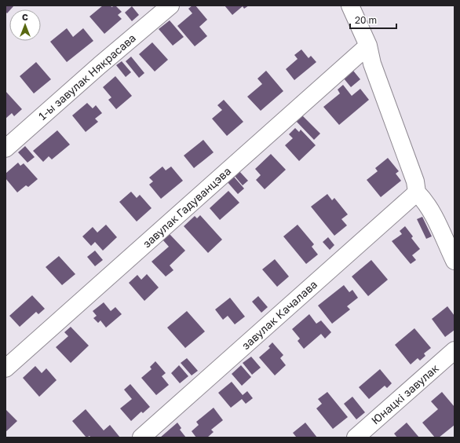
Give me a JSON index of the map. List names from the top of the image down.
{
  "streets": {
    "street": [
      "1-ы завулак Някрасава",
      "завулак Гадуванцэва",
      "завулак Качалава",
      "Юнацкі завулак"
    ]
  },
  "scale_bar": "20 m",
  "north": "top"
}
